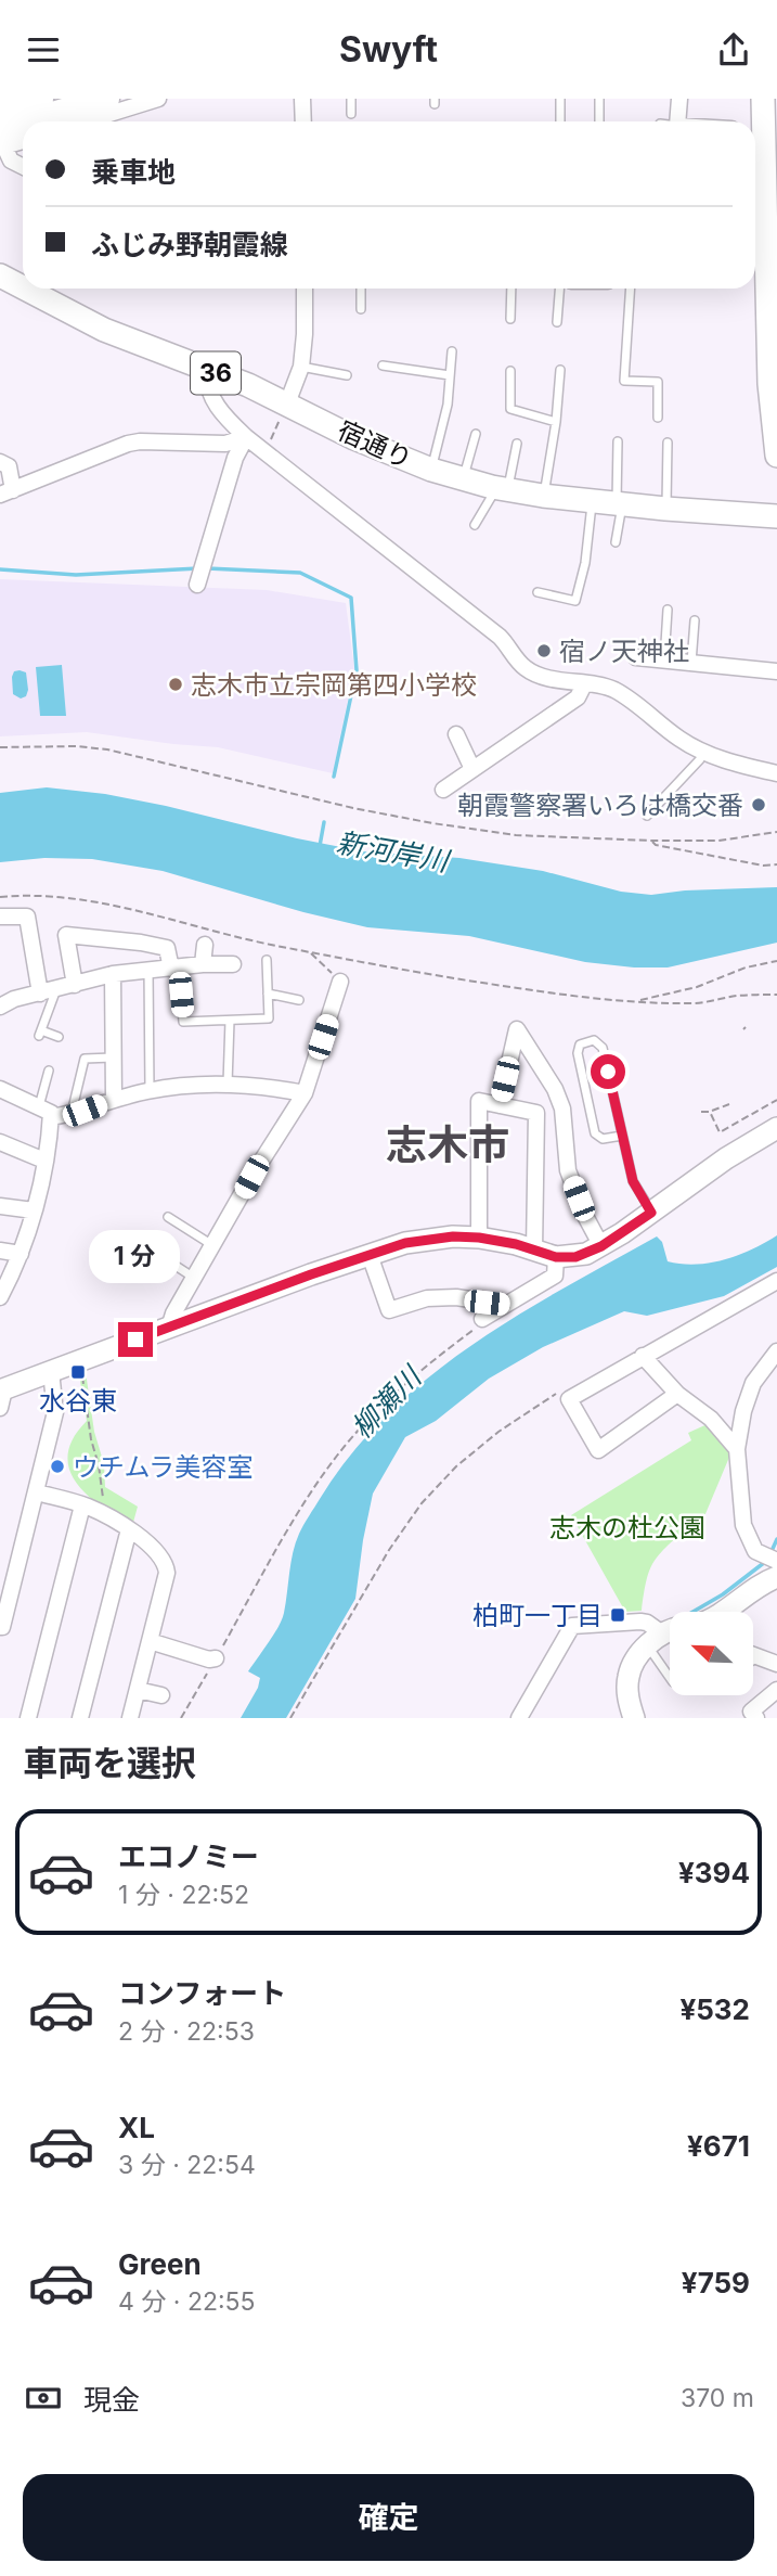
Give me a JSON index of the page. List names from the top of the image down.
{
  "streets": {
    "main road": ["36", "宿通り"]
  },
  "districts": ["志木市"],
  "water": ["新河岸川", "柳瀬川"],
  "parks": ["志木の杜公園"],
  "places": {
    "other": [
      "宿ノ天神社",
      "志木市立宗岡第四小学校",
      "朝霞警察署いろは橋交番",
      "ウチムラ美容室"
    ],
    "transit": ["水谷東", "柏町一丁目"]
  },
  "north": "top left",
  "page": {
    "header": "Swyft",
    "banner": ["乗車地", "ふじみ野朝霞線"],
    "bubble": "1 分",
    "heading": "車両を選択",
    "list": [
      {
        "name": "エコノミー",
        "note": "1 分 · 22:52",
        "value": "¥394"
      },
      {
        "name": "コンフォート",
        "note": "2 分 · 22:53",
        "value": "¥532"
      },
      {
        "name": "XL",
        "note": "3 分 · 22:54",
        "value": "¥671"
      },
      {
        "name": "Green",
        "note": "4 分 · 22:55",
        "value": "¥759"
      }
    ],
    "pay": ["現金", "370 m"],
    "buttons": "確定"
  }
}
